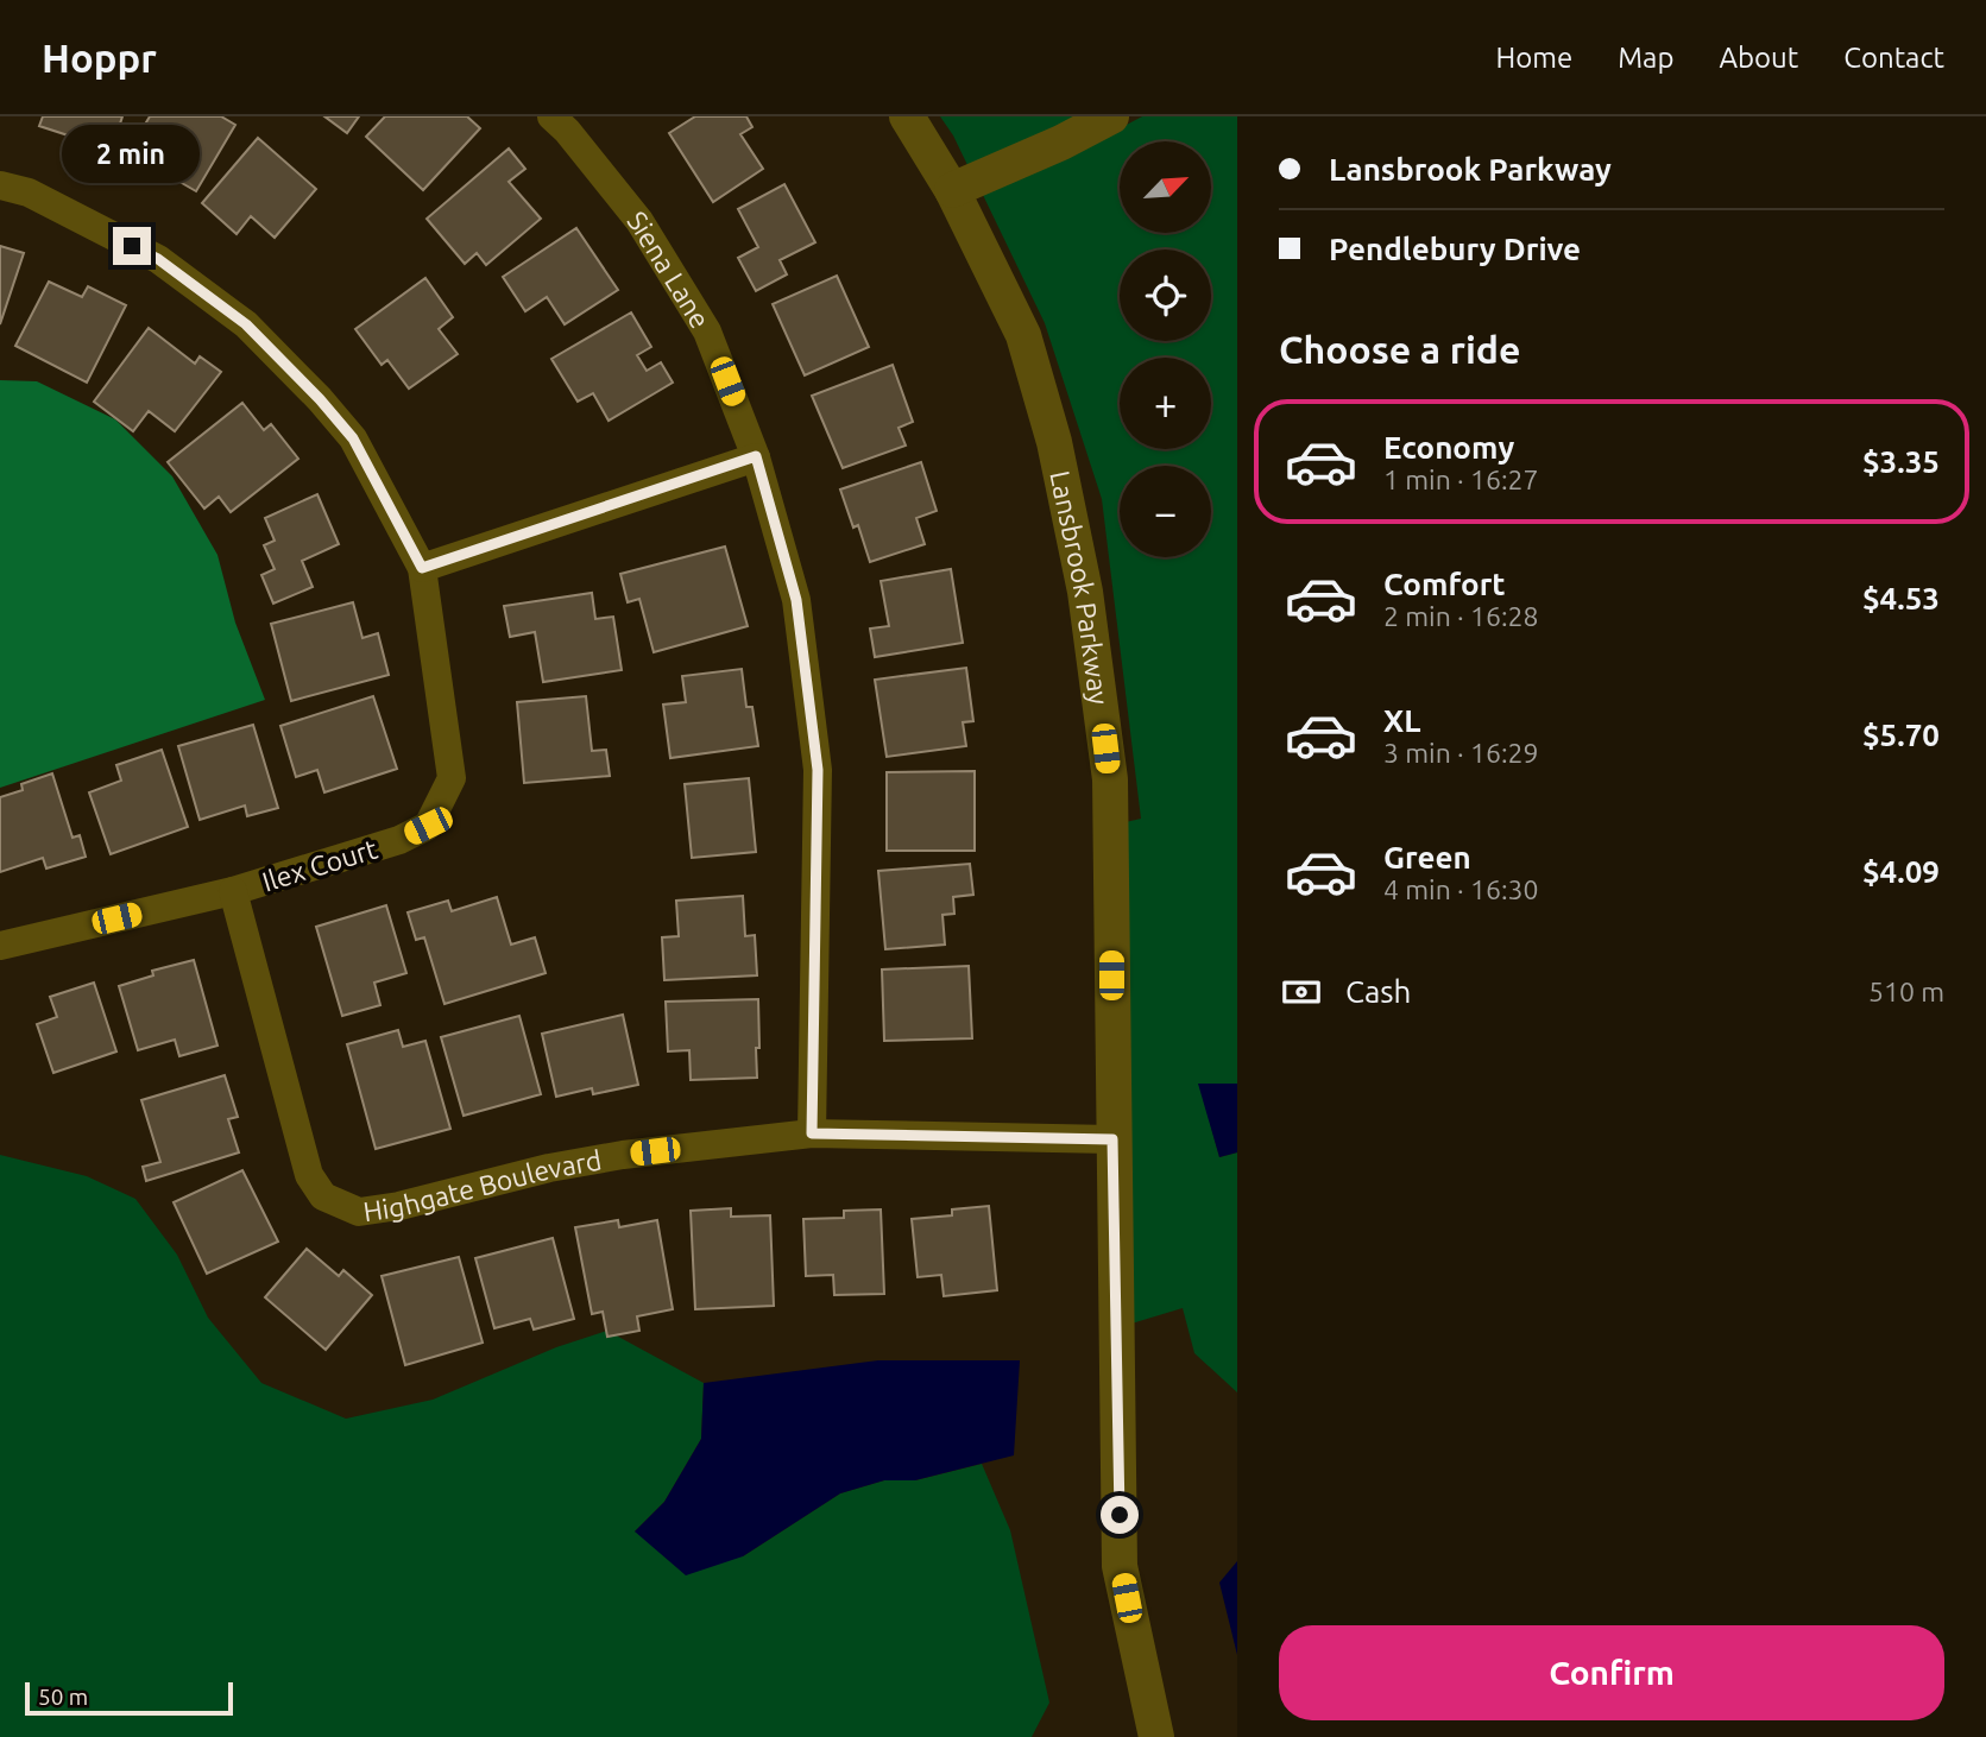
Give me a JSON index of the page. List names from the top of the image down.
{
  "streets": {
    "street": [
      "Siena Lane",
      "Lansbrook Parkway",
      "Ilex Court",
      "Highgate Boulevard"
    ]
  },
  "crossings": [
    ["Siena Lane", "Highgate Boulevard"],
    ["Lansbrook Parkway", "Highgate Boulevard"],
    ["Ilex Court", "Highgate Boulevard"]
  ],
  "scale_bar": "50 m",
  "north": "top right",
  "page": {
    "header": "Hoppr",
    "nav": [
      "Home",
      "Map",
      "About",
      "Contact"
    ],
    "banner": ["Lansbrook Parkway", "Pendlebury Drive"],
    "bubble": "2 min",
    "map_buttons": ["+", "−"],
    "heading": "Choose a ride",
    "list": [
      {
        "name": "Economy",
        "note": "1 min · 16:27",
        "value": "$3.35"
      },
      {
        "name": "Comfort",
        "note": "2 min · 16:28",
        "value": "$4.53"
      },
      {
        "name": "XL",
        "note": "3 min · 16:29",
        "value": "$5.70"
      },
      {
        "name": "Green",
        "note": "4 min · 16:30",
        "value": "$4.09"
      }
    ],
    "pay": ["Cash", "510 m"],
    "buttons": "Confirm",
    "scale": "50 m"
  }
}
